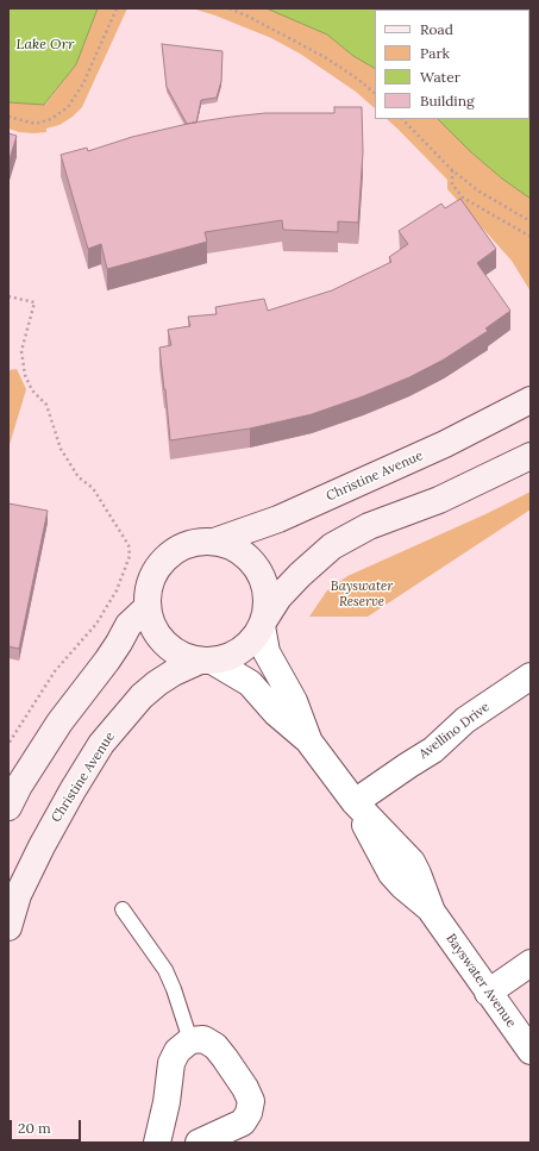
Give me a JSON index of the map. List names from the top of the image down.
{
  "streets": {
    "main road": ["Christine Avenue"],
    "street": ["Avellino Drive", "Bayswater Avenue"]
  },
  "crossings": [
    ["Christine Avenue", "Bayswater Avenue"],
    ["Avellino Drive", "Bayswater Avenue"]
  ],
  "water": ["Lake Orr"],
  "parks": ["Bayswater Reserve"],
  "legend": [
    "Road",
    "Park",
    "Water",
    "Building"
  ],
  "scale_bar": "20 m"
}
